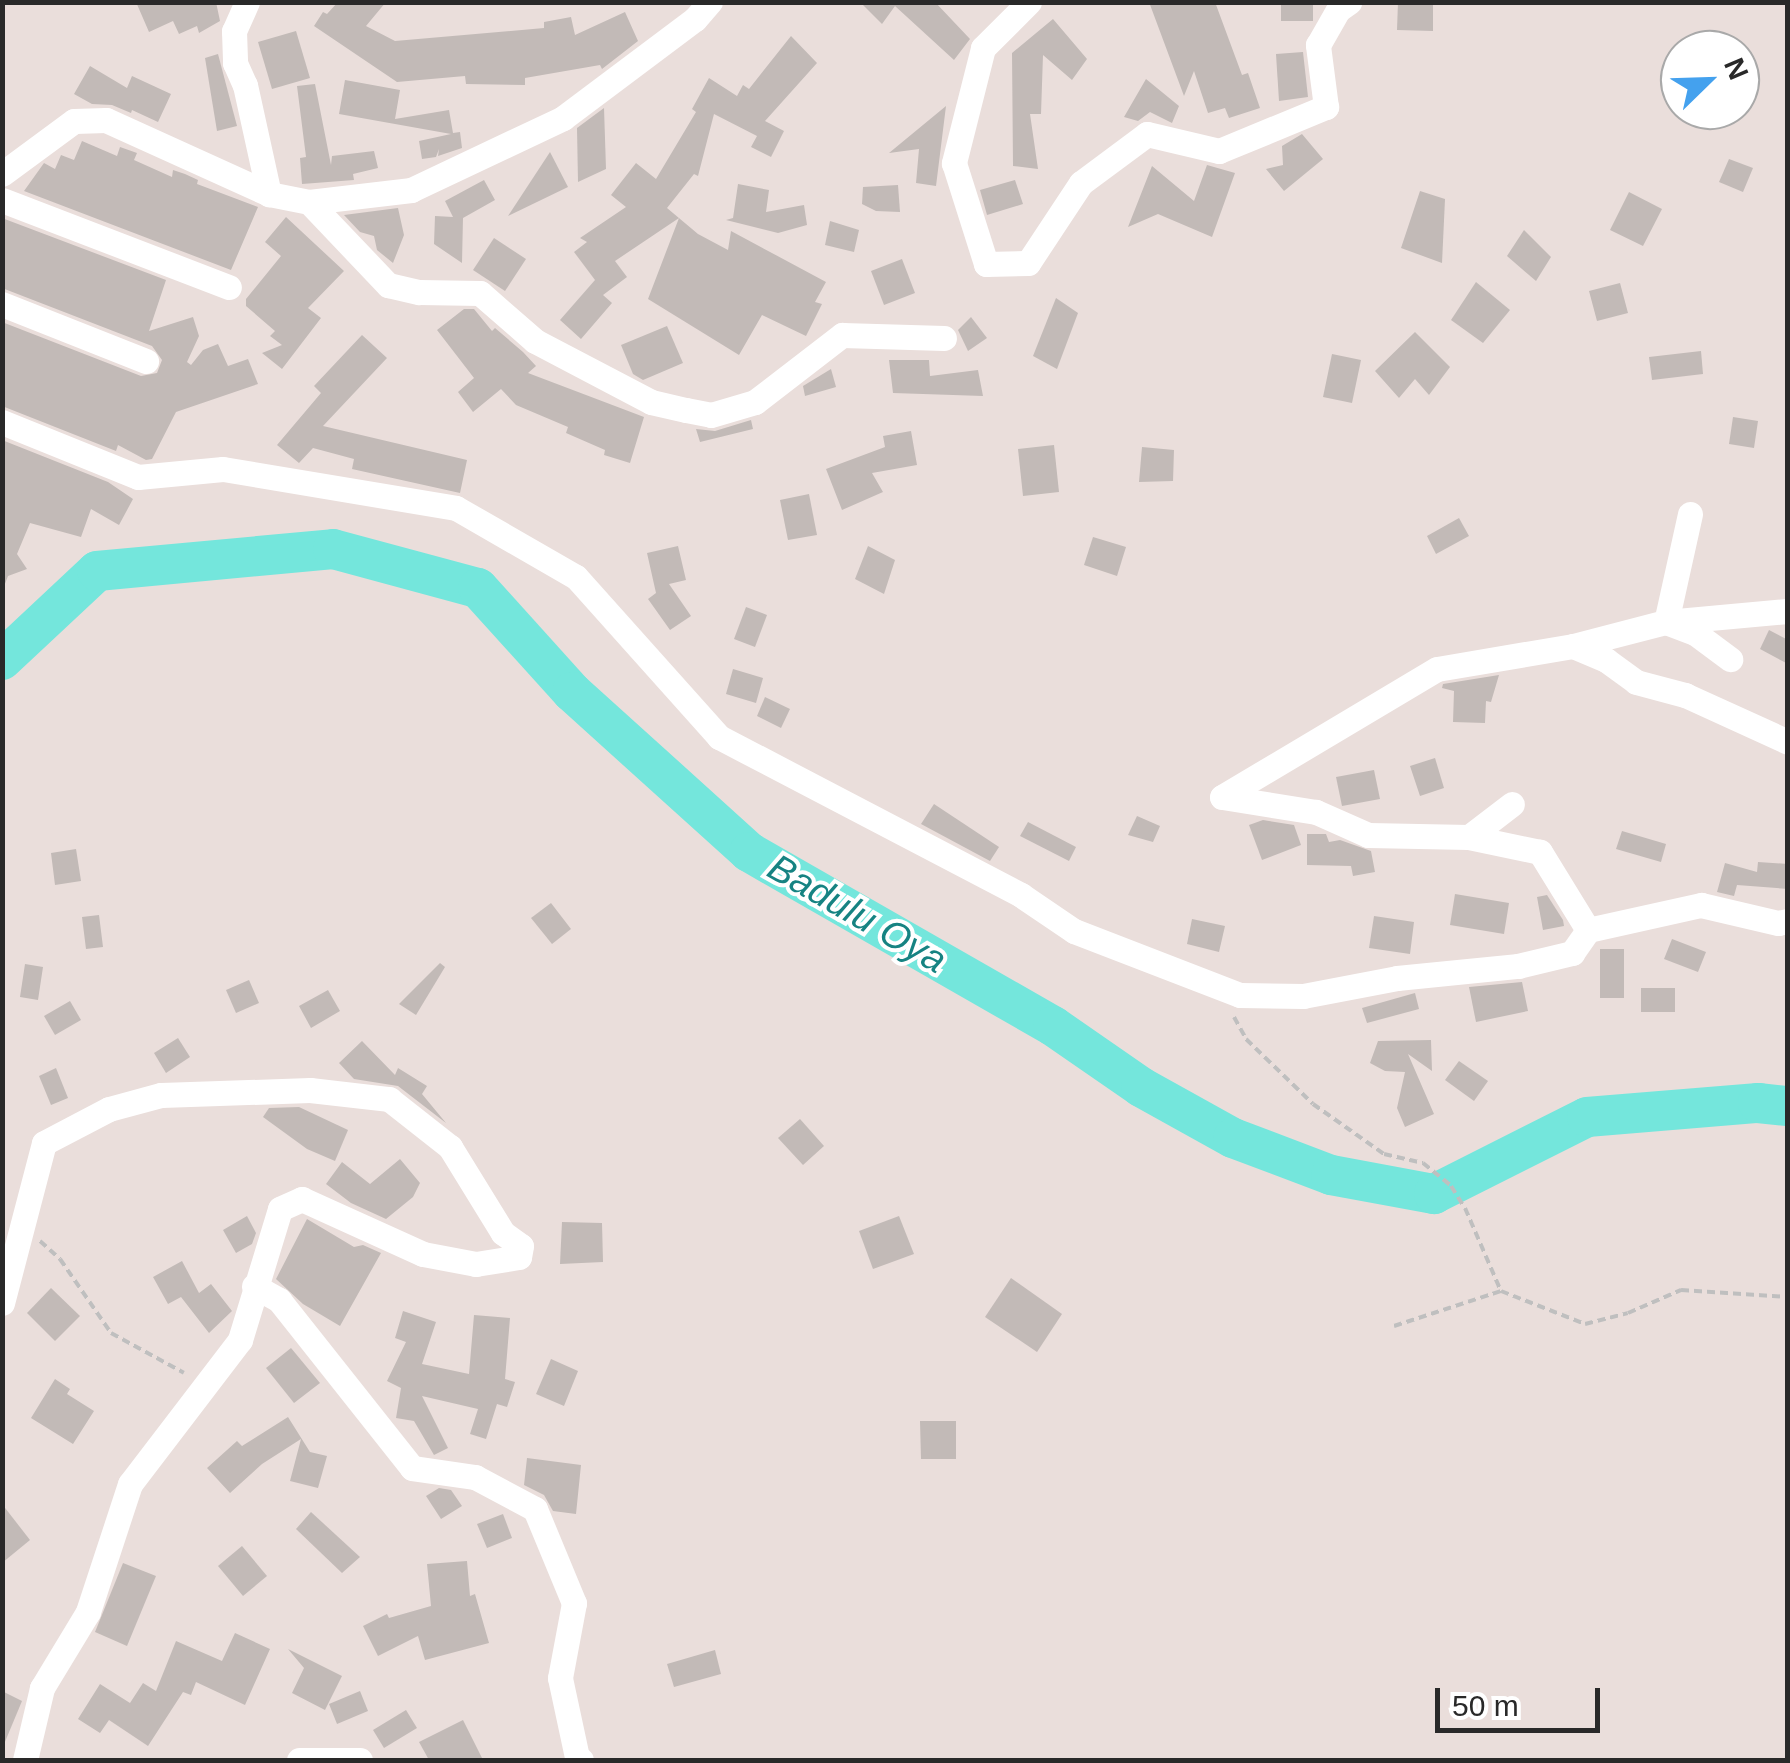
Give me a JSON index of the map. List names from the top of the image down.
{
  "water": ["Badulu Oya"],
  "scale_bar": "50 m",
  "north": "top right"
}
